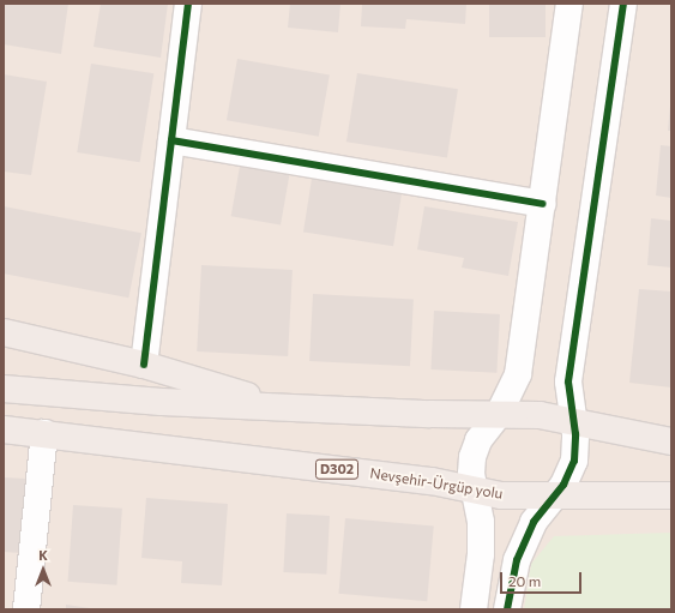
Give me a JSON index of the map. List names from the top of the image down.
{
  "streets": {
    "highway": ["D302", "Nevşehir-Ürgüp yolu"]
  },
  "scale_bar": "20 m",
  "north": "top"
}
